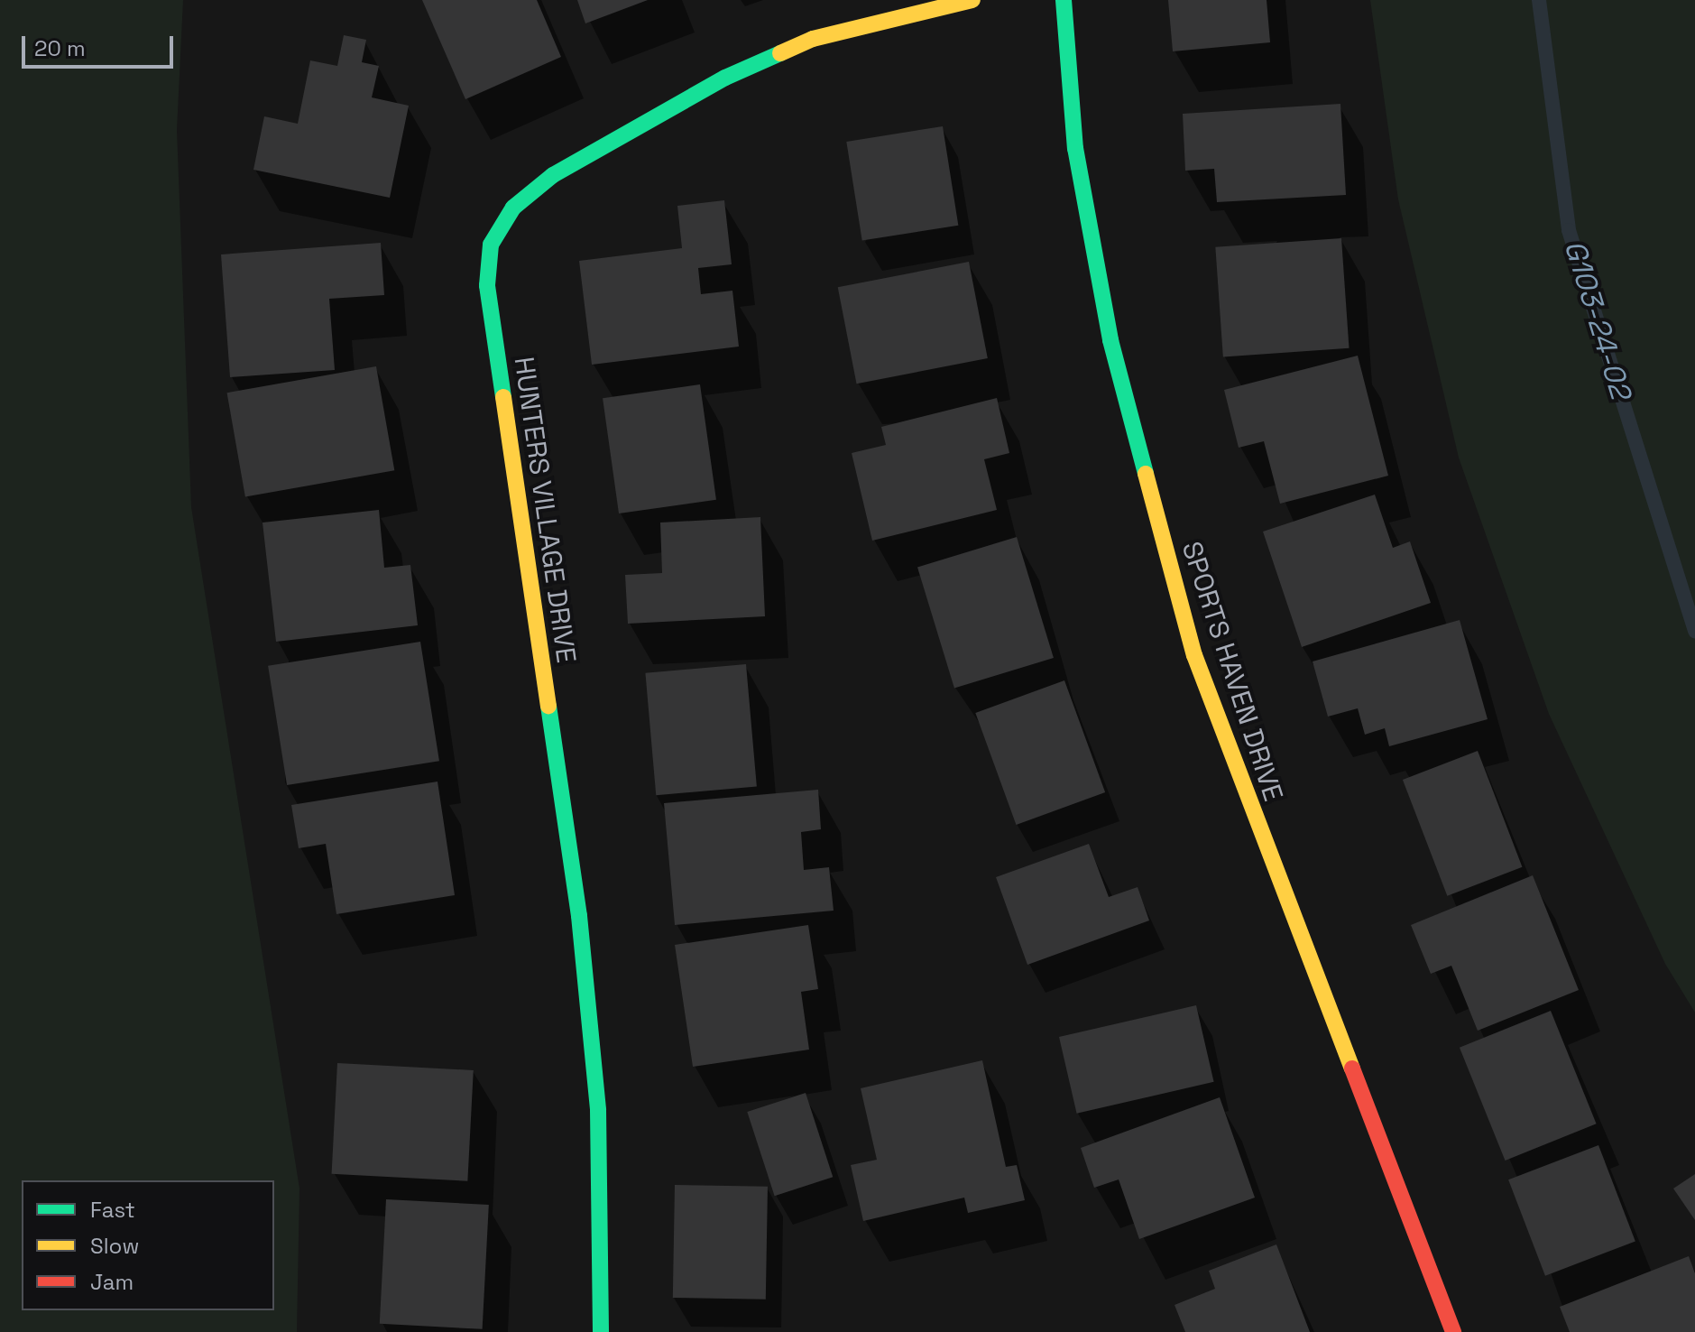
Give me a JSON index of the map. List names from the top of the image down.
{
  "streets": {
    "street": ["HUNTERS VILLAGE DRIVE", "SPORTS HAVEN DRIVE"]
  },
  "water": ["G103-24-02"],
  "legend": ["Fast", "Slow", "Jam"],
  "scale_bar": "20 m"
}
